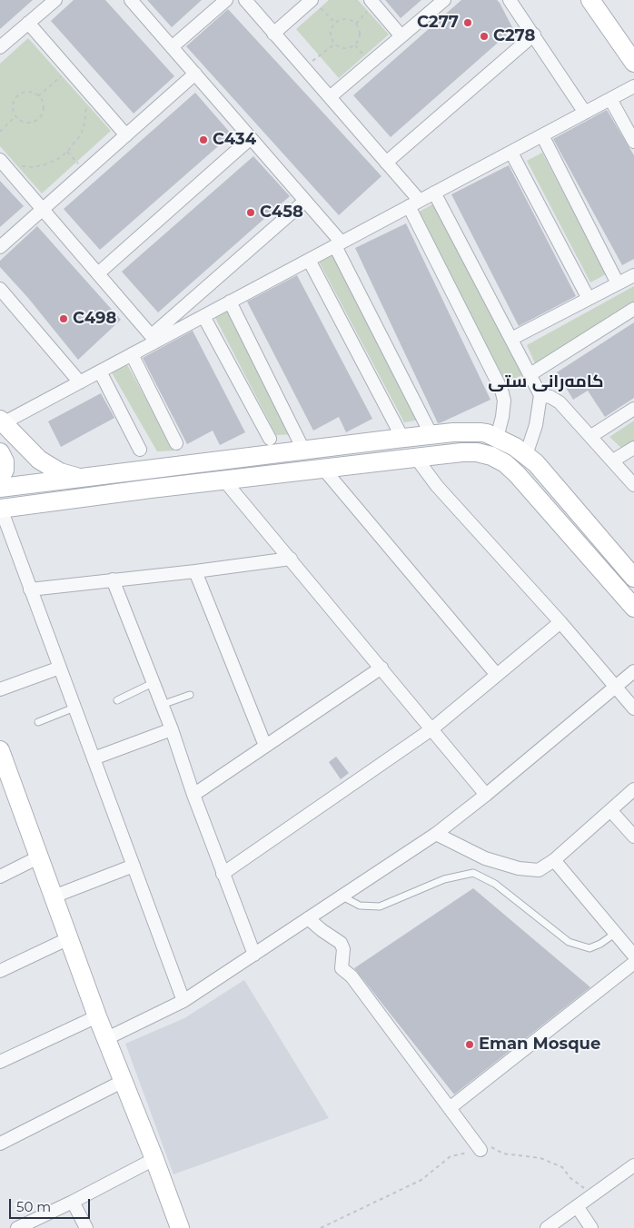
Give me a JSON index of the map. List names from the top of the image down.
{
  "districts": ["كامه‌رانی ستی"],
  "places": [
    "C277",
    "C278",
    "C434",
    "C458",
    "C498",
    "Eman Mosque"
  ],
  "scale_bar": "50 m"
}
